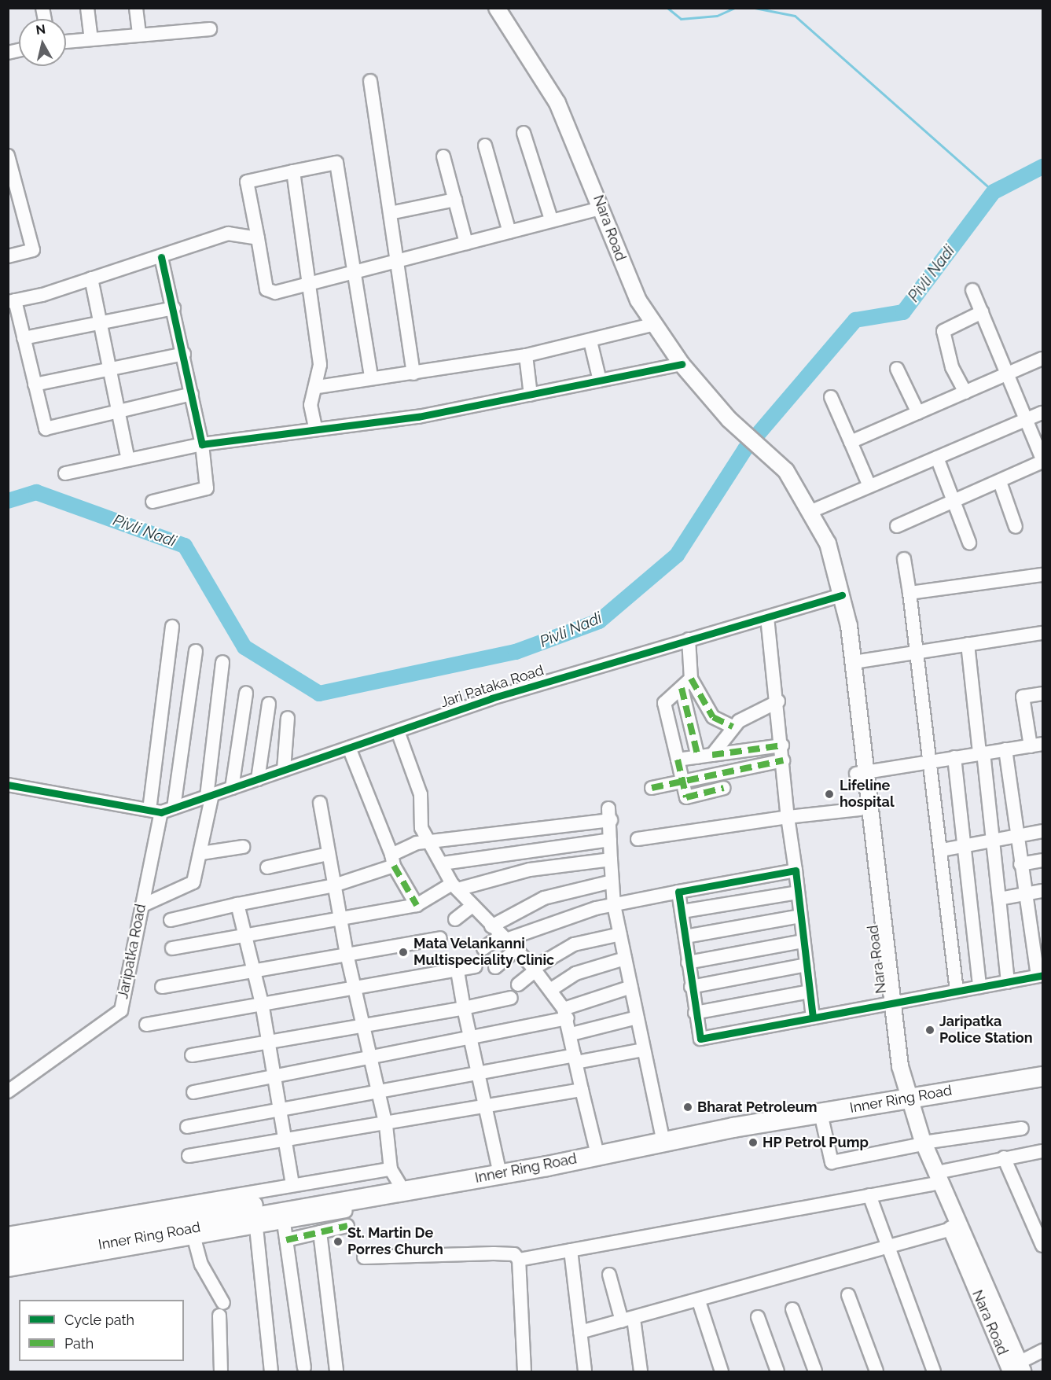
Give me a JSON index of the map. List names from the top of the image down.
{
  "streets": {
    "highway": ["Inner Ring Road"],
    "main road": ["Nara Road"],
    "street": ["Jari Pataka Road", "Jaripatka Road"]
  },
  "crossings": [
    ["Nara Road", "Jari Pataka Road"],
    ["Nara Road", "Inner Ring Road"],
    ["Jari Pataka Road", "Jaripatka Road"]
  ],
  "water": ["Pivli Nadi"],
  "places": [
    "Lifeline hospital",
    "Mata Velankanni Multispeciality Clinic",
    "Jaripatka Police Station",
    "Bharat Petroleum",
    "HP Petrol Pump",
    "St. Martin De Porres Church"
  ],
  "legend": ["Cycle path", "Path"],
  "north": "top"
}
